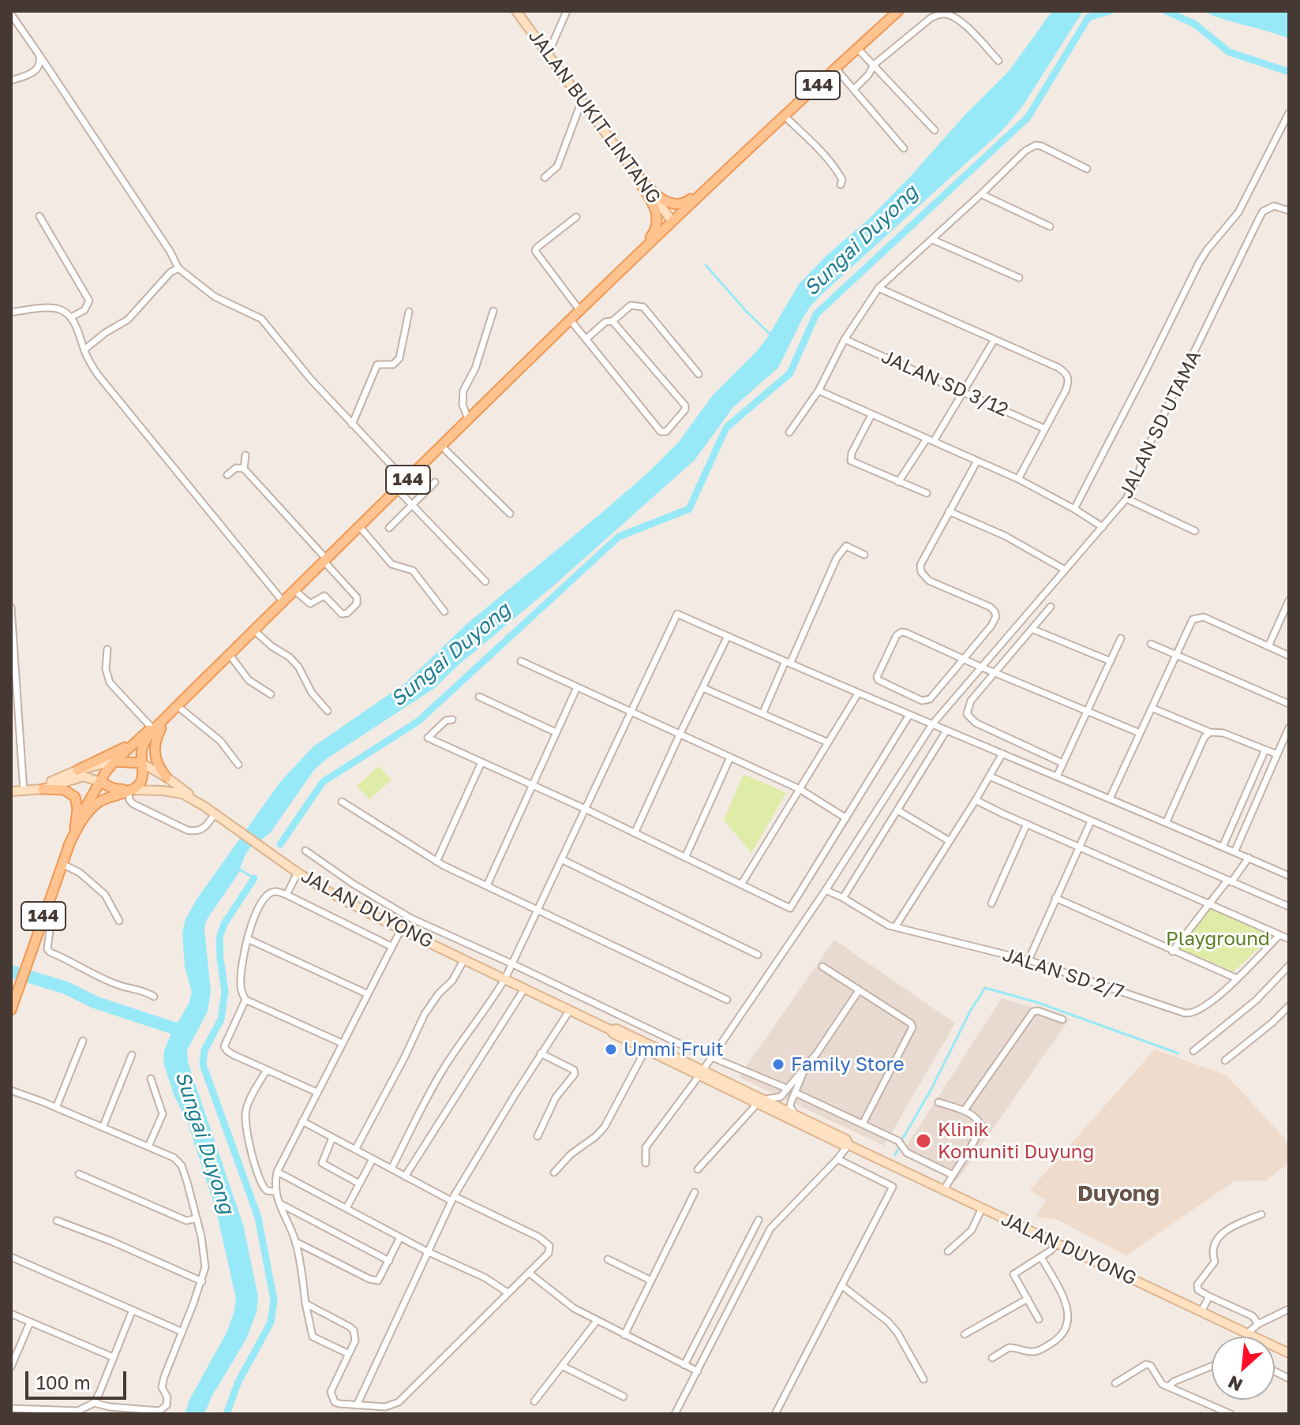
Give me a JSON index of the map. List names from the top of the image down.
{
  "streets": {
    "main road": ["144", "JALAN BUKIT LINTANG", "JALAN DUYONG"],
    "street": ["JALAN SD 3/12", "JALAN SD UTAMA", "JALAN SD 2/7"]
  },
  "crossings": [
    ["144", "JALAN BUKIT LINTANG"],
    ["144", "JALAN DUYONG"],
    ["JALAN SD UTAMA", "JALAN DUYONG"],
    ["JALAN SD UTAMA", "JALAN SD 2/7"]
  ],
  "districts": ["Duyong"],
  "water": ["Sungai Duyong"],
  "parks": ["Playground"],
  "places": ["Ummi Fruit", "Family Store", "Klinik Komuniti Duyung"],
  "scale_bar": "100 m",
  "north": "bottom left"
}
